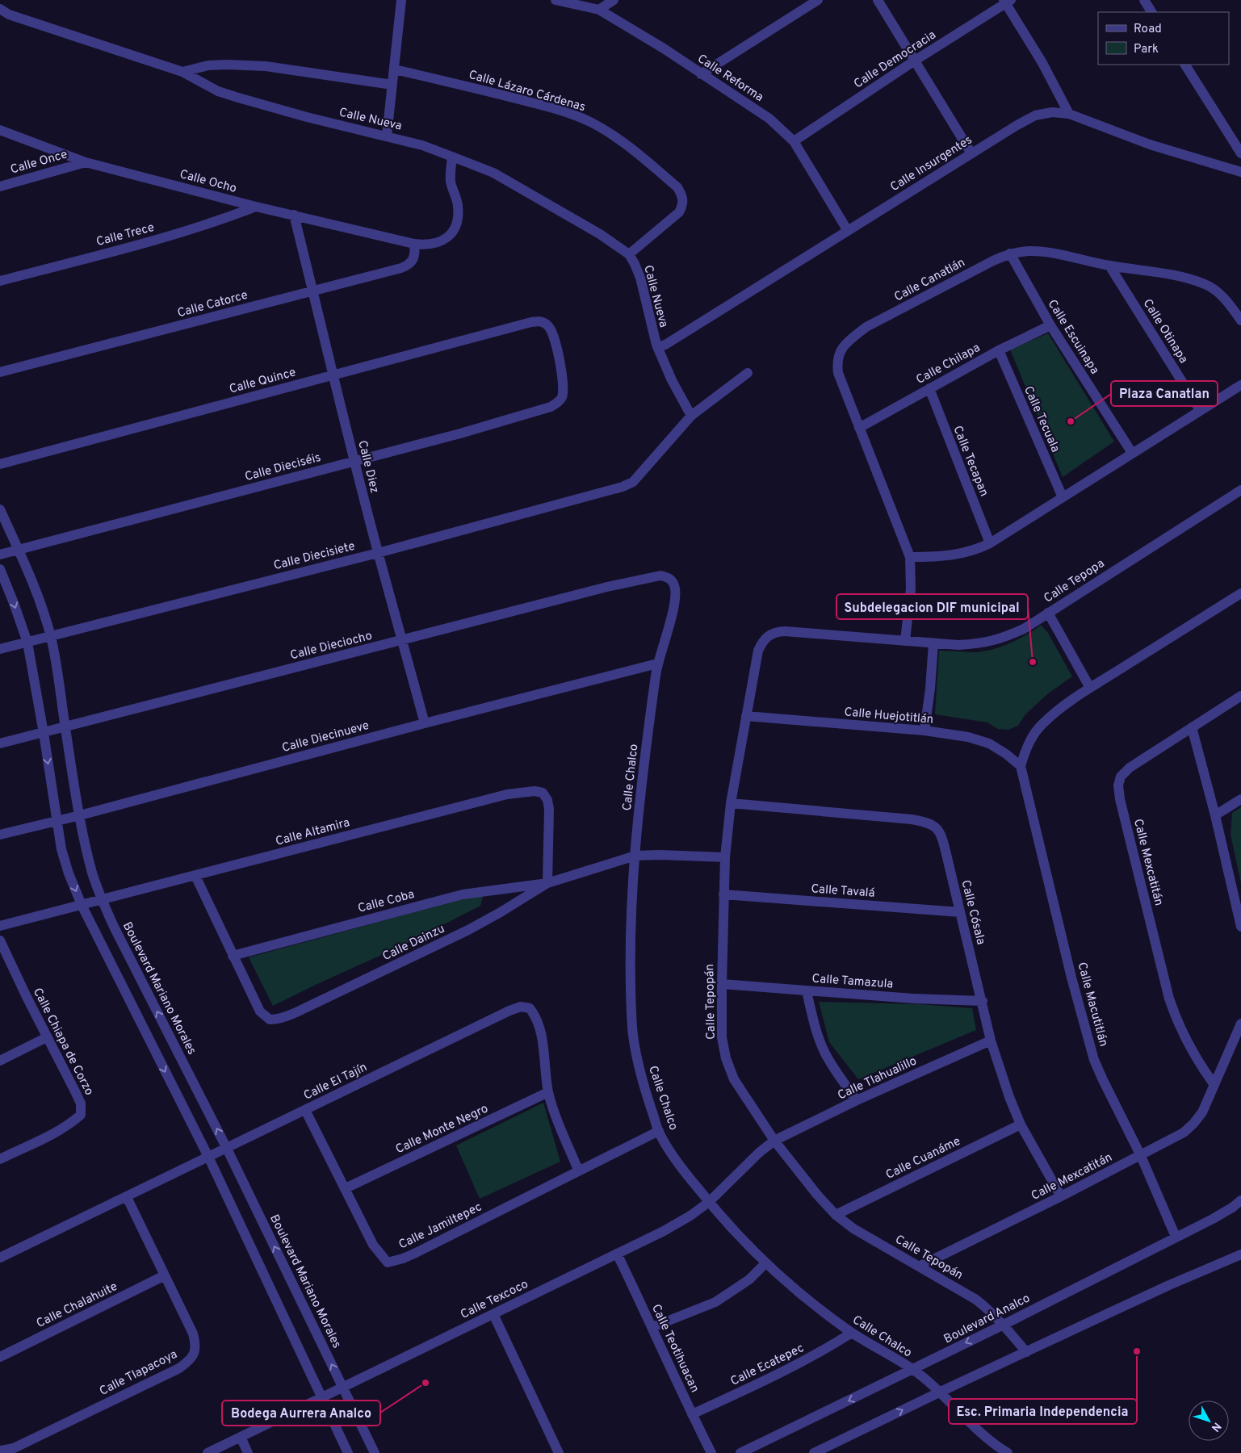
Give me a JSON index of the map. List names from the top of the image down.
{
  "streets": {
    "street": [
      "Calle Democracia",
      "Calle Reforma",
      "Calle Lázaro Cárdenas",
      "Calle Nueva",
      "Calle Once",
      "Calle Insurgentes",
      "Calle Ocho",
      "Calle Trece",
      "Calle Canatlán",
      "Calle Catorce",
      "Calle Otinapa",
      "Calle Escuinapa",
      "Calle Chilapa",
      "Calle Quince",
      "Calle Tecuala",
      "Calle Tecapan",
      "Calle Dieciséis",
      "Calle Diez",
      "Calle Diecisiete",
      "Calle Tepopa",
      "Calle Dieciocho",
      "Calle Huejotitlán",
      "Calle Diecinueve",
      "Calle Chalco",
      "Calle Altamira",
      "Calle Mexcatitán",
      "Calle Tavalá",
      "Calle Coba",
      "Calle Cósala",
      "Calle Dainzu",
      "Calle Tamazula",
      "Boulevard Mariano Morales",
      "Calle Tepopán",
      "Calle Macutitlán",
      "Calle Chiapa de Corzo",
      "Calle Tlahualillo",
      "Calle El Tajín",
      "Calle Monte Negro",
      "Calle Cuanáme",
      "Calle Jamiltepec",
      "Calle Texcoco",
      "Calle Chalahuite",
      "Boulevard Analco",
      "Calle Teotihuacan",
      "Calle Ecatepec",
      "Calle Tlapacoya"
    ]
  },
  "crossings": [
    ["Calle Democracia", "Calle Reforma"],
    ["Calle Reforma", "Calle Insurgentes"],
    ["Calle Lázaro Cárdenas", "Calle Nueva"],
    ["Calle Nueva", "Calle Insurgentes"],
    ["Calle Nueva", "Calle Ocho"],
    ["Calle Nueva", "Calle Diecisiete"],
    ["Calle Once", "Calle Ocho"],
    ["Calle Ocho", "Calle Trece"],
    ["Calle Ocho", "Calle Catorce"],
    ["Calle Ocho", "Calle Diez"],
    ["Calle Canatlán", "Calle Otinapa"],
    ["Calle Canatlán", "Calle Escuinapa"],
    ["Calle Canatlán", "Calle Chilapa"],
    ["Calle Canatlán", "Calle Tepopa"],
    ["Calle Catorce", "Calle Diez"],
    ["Calle Escuinapa", "Calle Chilapa"],
    ["Calle Chilapa", "Calle Tecuala"],
    ["Calle Chilapa", "Calle Tecapan"],
    ["Calle Quince", "Calle Dieciséis"],
    ["Calle Quince", "Calle Diez"],
    ["Calle Dieciséis", "Calle Diez"],
    ["Calle Dieciséis", "Boulevard Mariano Morales"],
    ["Calle Diez", "Calle Diecisiete"],
    ["Calle Diez", "Calle Dieciocho"],
    ["Calle Diez", "Calle Diecinueve"],
    ["Calle Diecisiete", "Boulevard Mariano Morales"],
    ["Calle Tepopa", "Calle Tepopán"],
    ["Calle Dieciocho", "Calle Chalco"],
    ["Calle Dieciocho", "Boulevard Mariano Morales"],
    ["Calle Huejotitlán", "Calle Tepopán"],
    ["Calle Huejotitlán", "Calle Macutitlán"],
    ["Calle Diecinueve", "Calle Chalco"],
    ["Calle Diecinueve", "Boulevard Mariano Morales"],
    ["Calle Chalco", "Calle Dainzu"],
    ["Calle Chalco", "Calle Jamiltepec"],
    ["Calle Chalco", "Calle Texcoco"],
    ["Calle Chalco", "Boulevard Analco"],
    ["Calle Chalco", "Calle Ecatepec"],
    ["Calle Altamira", "Calle Coba"],
    ["Calle Altamira", "Calle Dainzu"],
    ["Calle Altamira", "Boulevard Mariano Morales"],
    ["Calle Mexcatitán", "Calle Cósala"],
    ["Calle Mexcatitán", "Calle Tepopán"],
    ["Calle Mexcatitán", "Calle Macutitlán"],
    ["Calle Tavalá", "Calle Cósala"],
    ["Calle Tavalá", "Calle Tepopán"],
    ["Calle Coba", "Calle Dainzu"],
    ["Calle Cósala", "Calle Tamazula"],
    ["Calle Cósala", "Calle Tepopán"],
    ["Calle Cósala", "Calle Tlahualillo"],
    ["Calle Cósala", "Calle Cuanáme"],
    ["Calle Dainzu", "Calle Tepopán"],
    ["Calle Tamazula", "Calle Tepopán"],
    ["Boulevard Mariano Morales", "Calle El Tajín"],
    ["Boulevard Mariano Morales", "Calle Texcoco"],
    ["Calle Tepopán", "Calle Tlahualillo"],
    ["Calle Tepopán", "Calle Cuanáme"],
    ["Calle Tepopán", "Calle Texcoco"],
    ["Calle Tepopán", "Boulevard Analco"],
    ["Calle Macutitlán", "Boulevard Analco"],
    ["Calle Tlahualillo", "Calle Texcoco"],
    ["Calle El Tajín", "Calle Monte Negro"],
    ["Calle El Tajín", "Calle Jamiltepec"],
    ["Calle El Tajín", "Calle Tlapacoya"],
    ["Calle Monte Negro", "Calle Jamiltepec"],
    ["Calle Texcoco", "Calle Teotihuacan"],
    ["Calle Chalahuite", "Calle Tlapacoya"],
    ["Calle Teotihuacan", "Calle Ecatepec"]
  ],
  "places": [
    "Plaza Canatlan",
    "Subdelegacion DIF municipal",
    "Esc. Primaria Independencia",
    "Bodega Aurrera Analco"
  ],
  "legend": ["Road", "Park"],
  "north": "bottom right"
}
